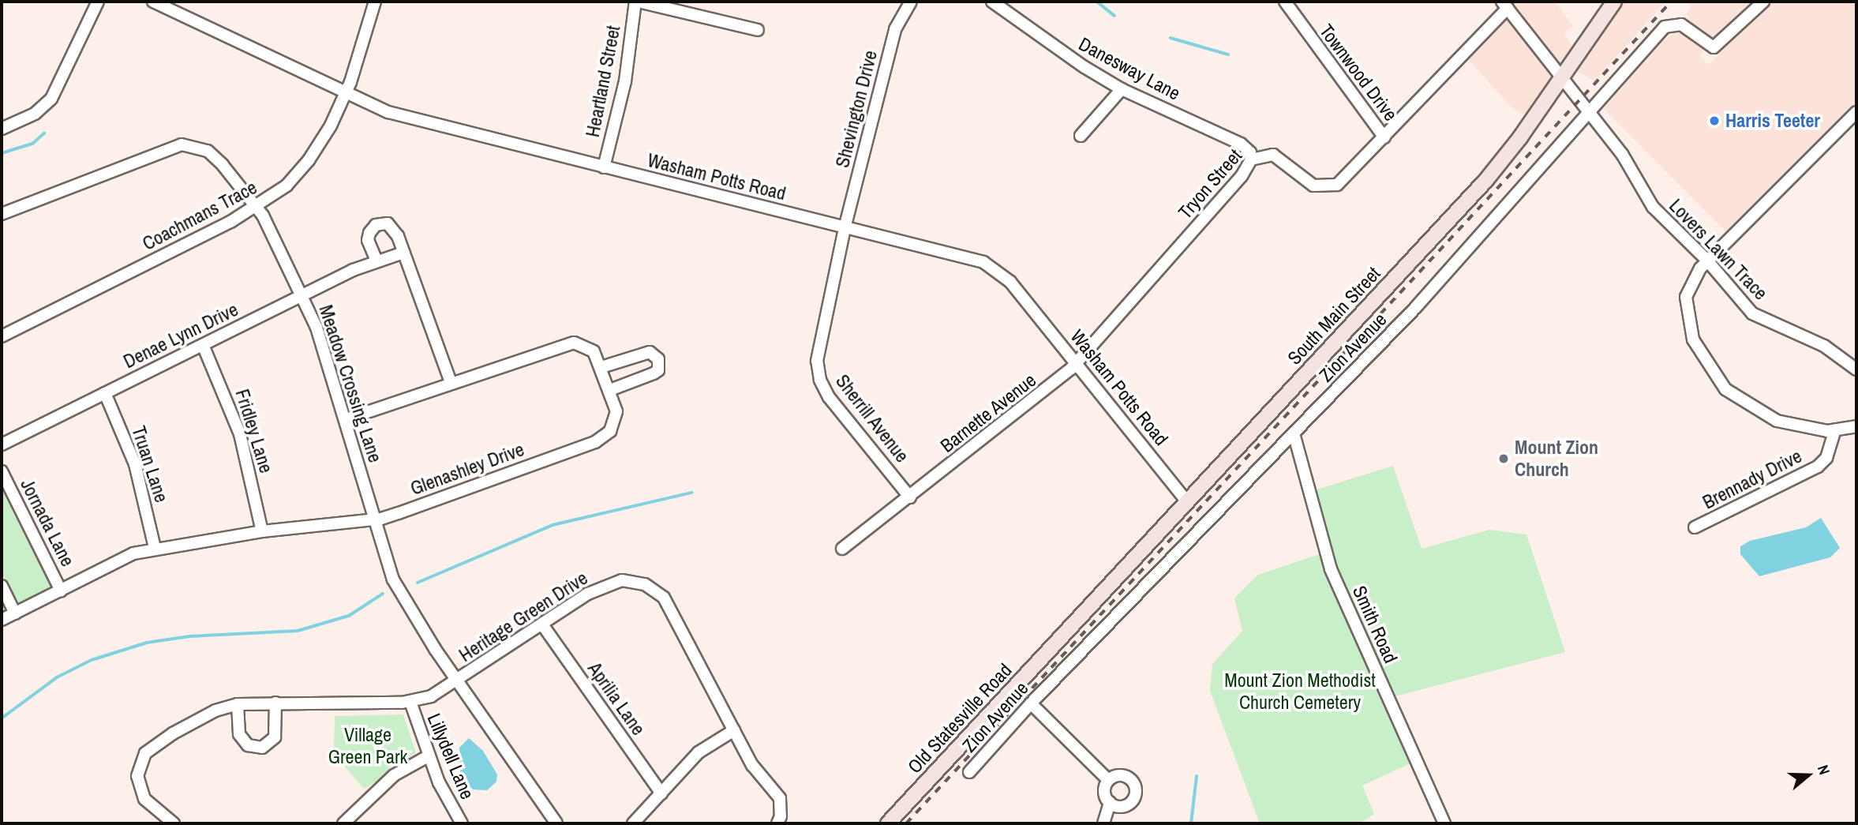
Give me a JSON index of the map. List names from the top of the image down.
{
  "streets": {
    "main road": ["South Main Street", "Old Statesville Road"],
    "street": [
      "Danesway Lane",
      "Townwood Drive",
      "Heartland Street",
      "Shevington Drive",
      "Washam Potts Road",
      "Tryon Street",
      "Coachmans Trace",
      "Lovers Lawn Trace",
      "Denae Lynn Drive",
      "Zion Avenue",
      "Meadow Crossing Lane",
      "Barnette Avenue",
      "Sherrill Avenue",
      "Fridley Lane",
      "Truan Lane",
      "Glenashley Drive",
      "Brennady Drive",
      "Jornada Lane",
      "Heritage Green Drive",
      "Smith Road",
      "Aprilia Lane",
      "Lillydell Lane"
    ]
  },
  "crossings": [
    ["Danesway Lane", "Tryon Street"],
    ["Townwood Drive", "Tryon Street"],
    ["Heartland Street", "Washam Potts Road"],
    ["Shevington Drive", "Washam Potts Road"],
    ["Shevington Drive", "Sherrill Avenue"],
    ["Washam Potts Road", "Tryon Street"],
    ["Washam Potts Road", "Coachmans Trace"],
    ["Washam Potts Road", "South Main Street"],
    ["Washam Potts Road", "Barnette Avenue"],
    ["Washam Potts Road", "Sherrill Avenue"],
    ["Tryon Street", "Lovers Lawn Trace"],
    ["Tryon Street", "Barnette Avenue"],
    ["Coachmans Trace", "Meadow Crossing Lane"],
    ["Lovers Lawn Trace", "South Main Street"],
    ["Lovers Lawn Trace", "Zion Avenue"],
    ["South Main Street", "Old Statesville Road"],
    ["Denae Lynn Drive", "Meadow Crossing Lane"],
    ["Denae Lynn Drive", "Fridley Lane"],
    ["Denae Lynn Drive", "Truan Lane"],
    ["Zion Avenue", "Smith Road"],
    ["Meadow Crossing Lane", "Glenashley Drive"],
    ["Meadow Crossing Lane", "Heritage Green Drive"],
    ["Barnette Avenue", "Sherrill Avenue"],
    ["Fridley Lane", "Glenashley Drive"],
    ["Truan Lane", "Glenashley Drive"],
    ["Glenashley Drive", "Jornada Lane"],
    ["Heritage Green Drive", "Aprilia Lane"],
    ["Heritage Green Drive", "Lillydell Lane"]
  ],
  "parks": ["Mount Zion Methodist Church Cemetery", "Village Green Park"],
  "places": ["Harris Teeter", "Mount Zion Church"],
  "north": "right"
}
